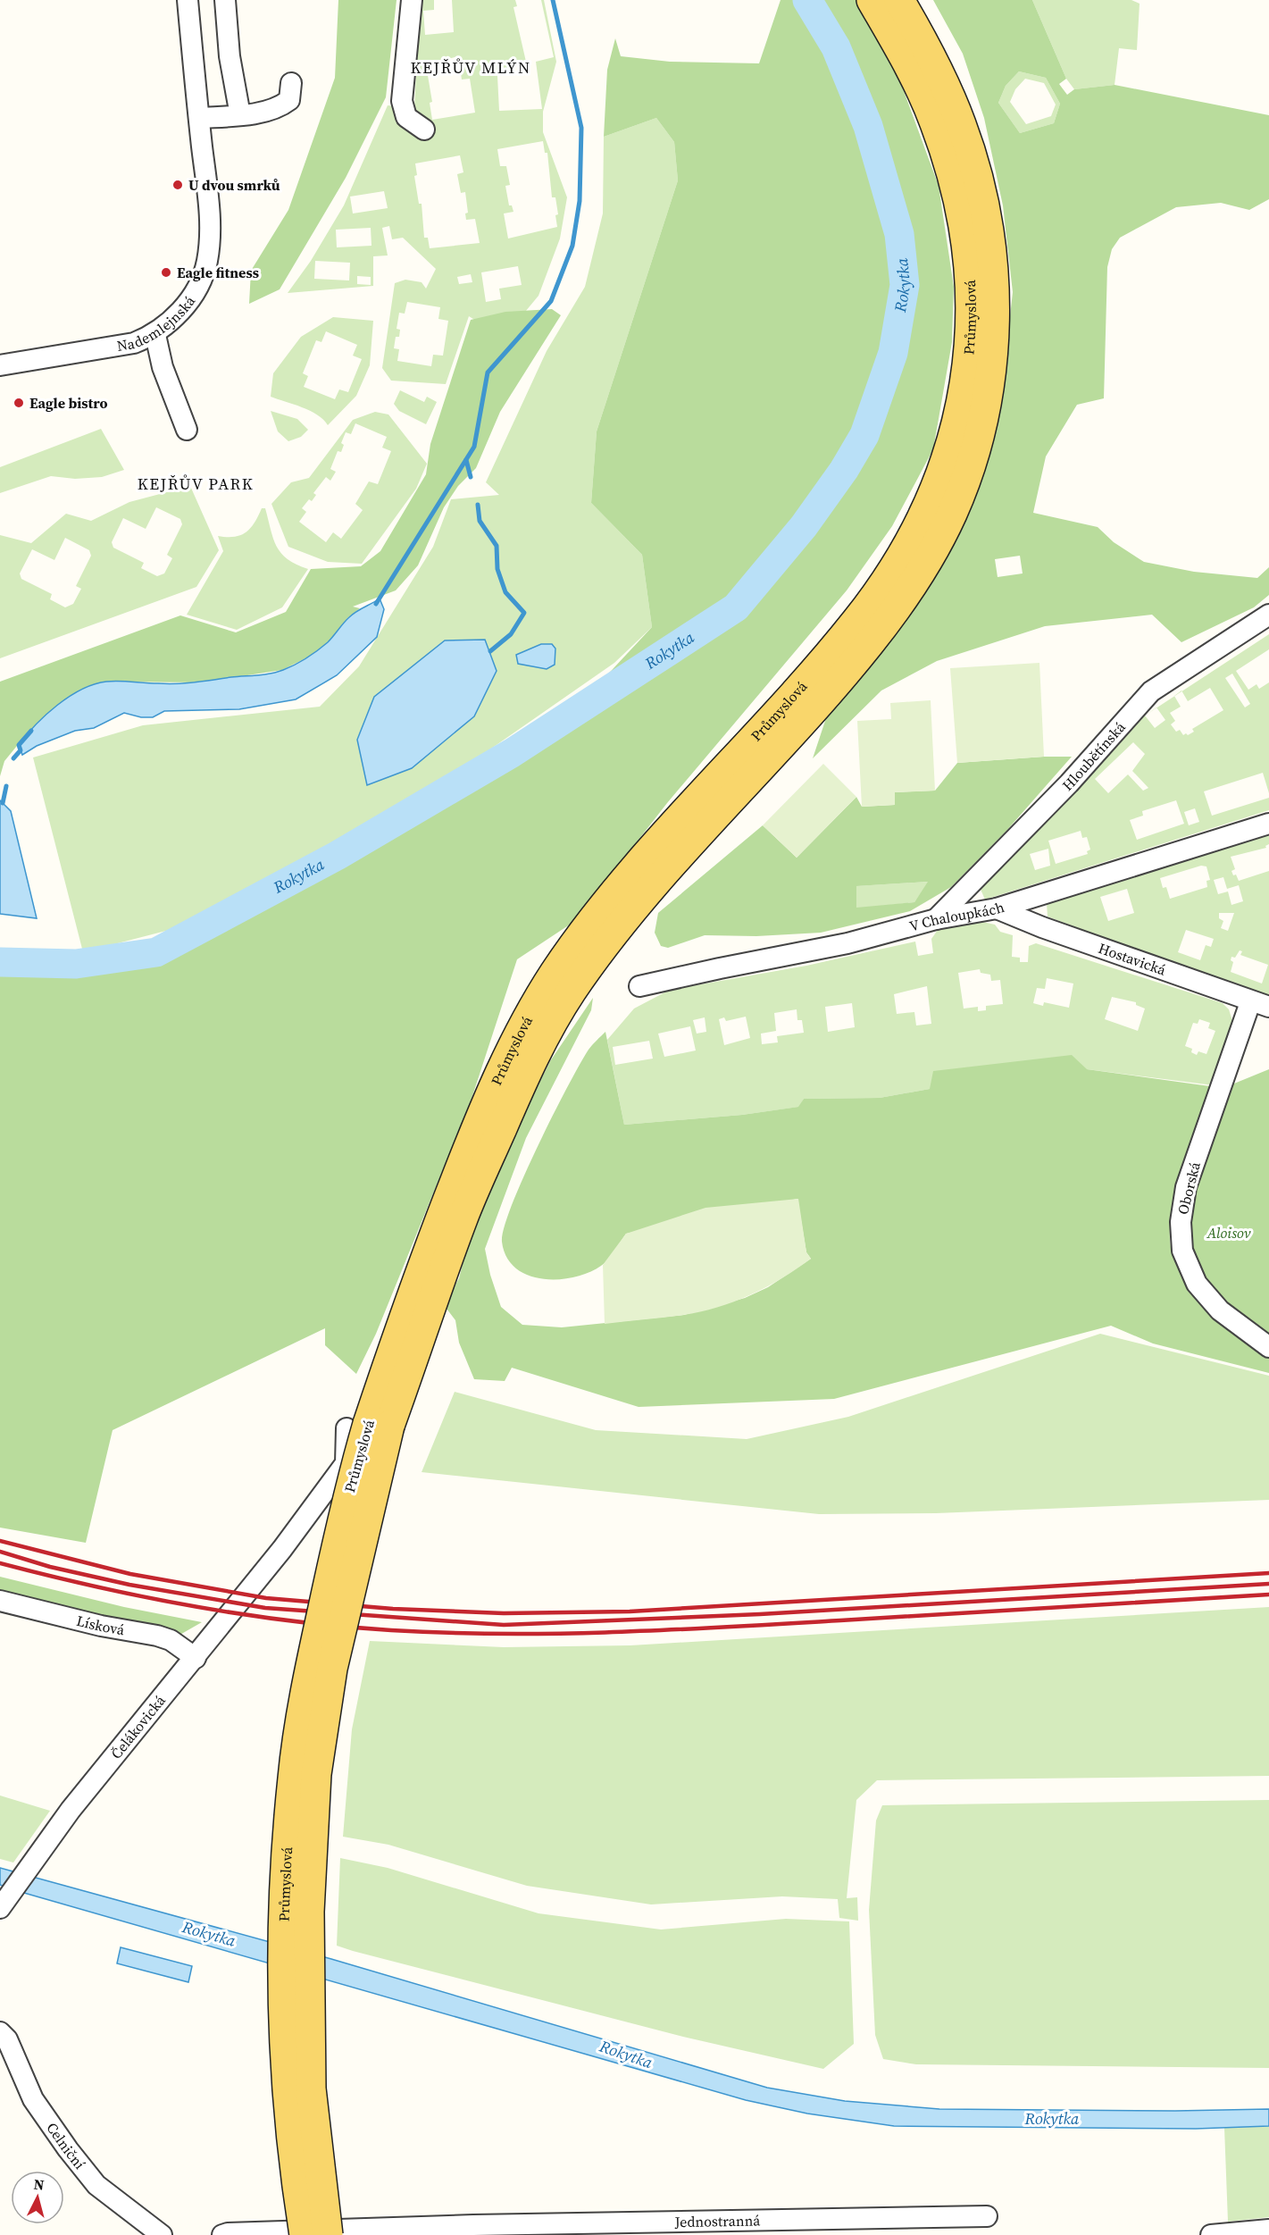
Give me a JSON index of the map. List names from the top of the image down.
{
  "streets": {
    "main road": ["Průmyslová"],
    "street": [
      "Nademlejnská",
      "Hloubětínská",
      "V Chaloupkách",
      "Hostavická",
      "Oborská",
      "Lísková",
      "Čelákovická",
      "Celniční",
      "Jednostranná"
    ]
  },
  "crossings": [
    ["Průmyslová", "Čelákovická"],
    ["Hloubětínská", "V Chaloupkách"],
    ["V Chaloupkách", "Hostavická"],
    ["Hostavická", "Oborská"],
    ["Lísková", "Čelákovická"]
  ],
  "districts": ["KEJŘŮV MLÝN", "KEJŘŮV PARK"],
  "water": ["Rokytka"],
  "parks": ["Aloisov"],
  "places": ["U dvou smrků", "Eagle fitness", "Eagle bistro"],
  "north": "top"
}
